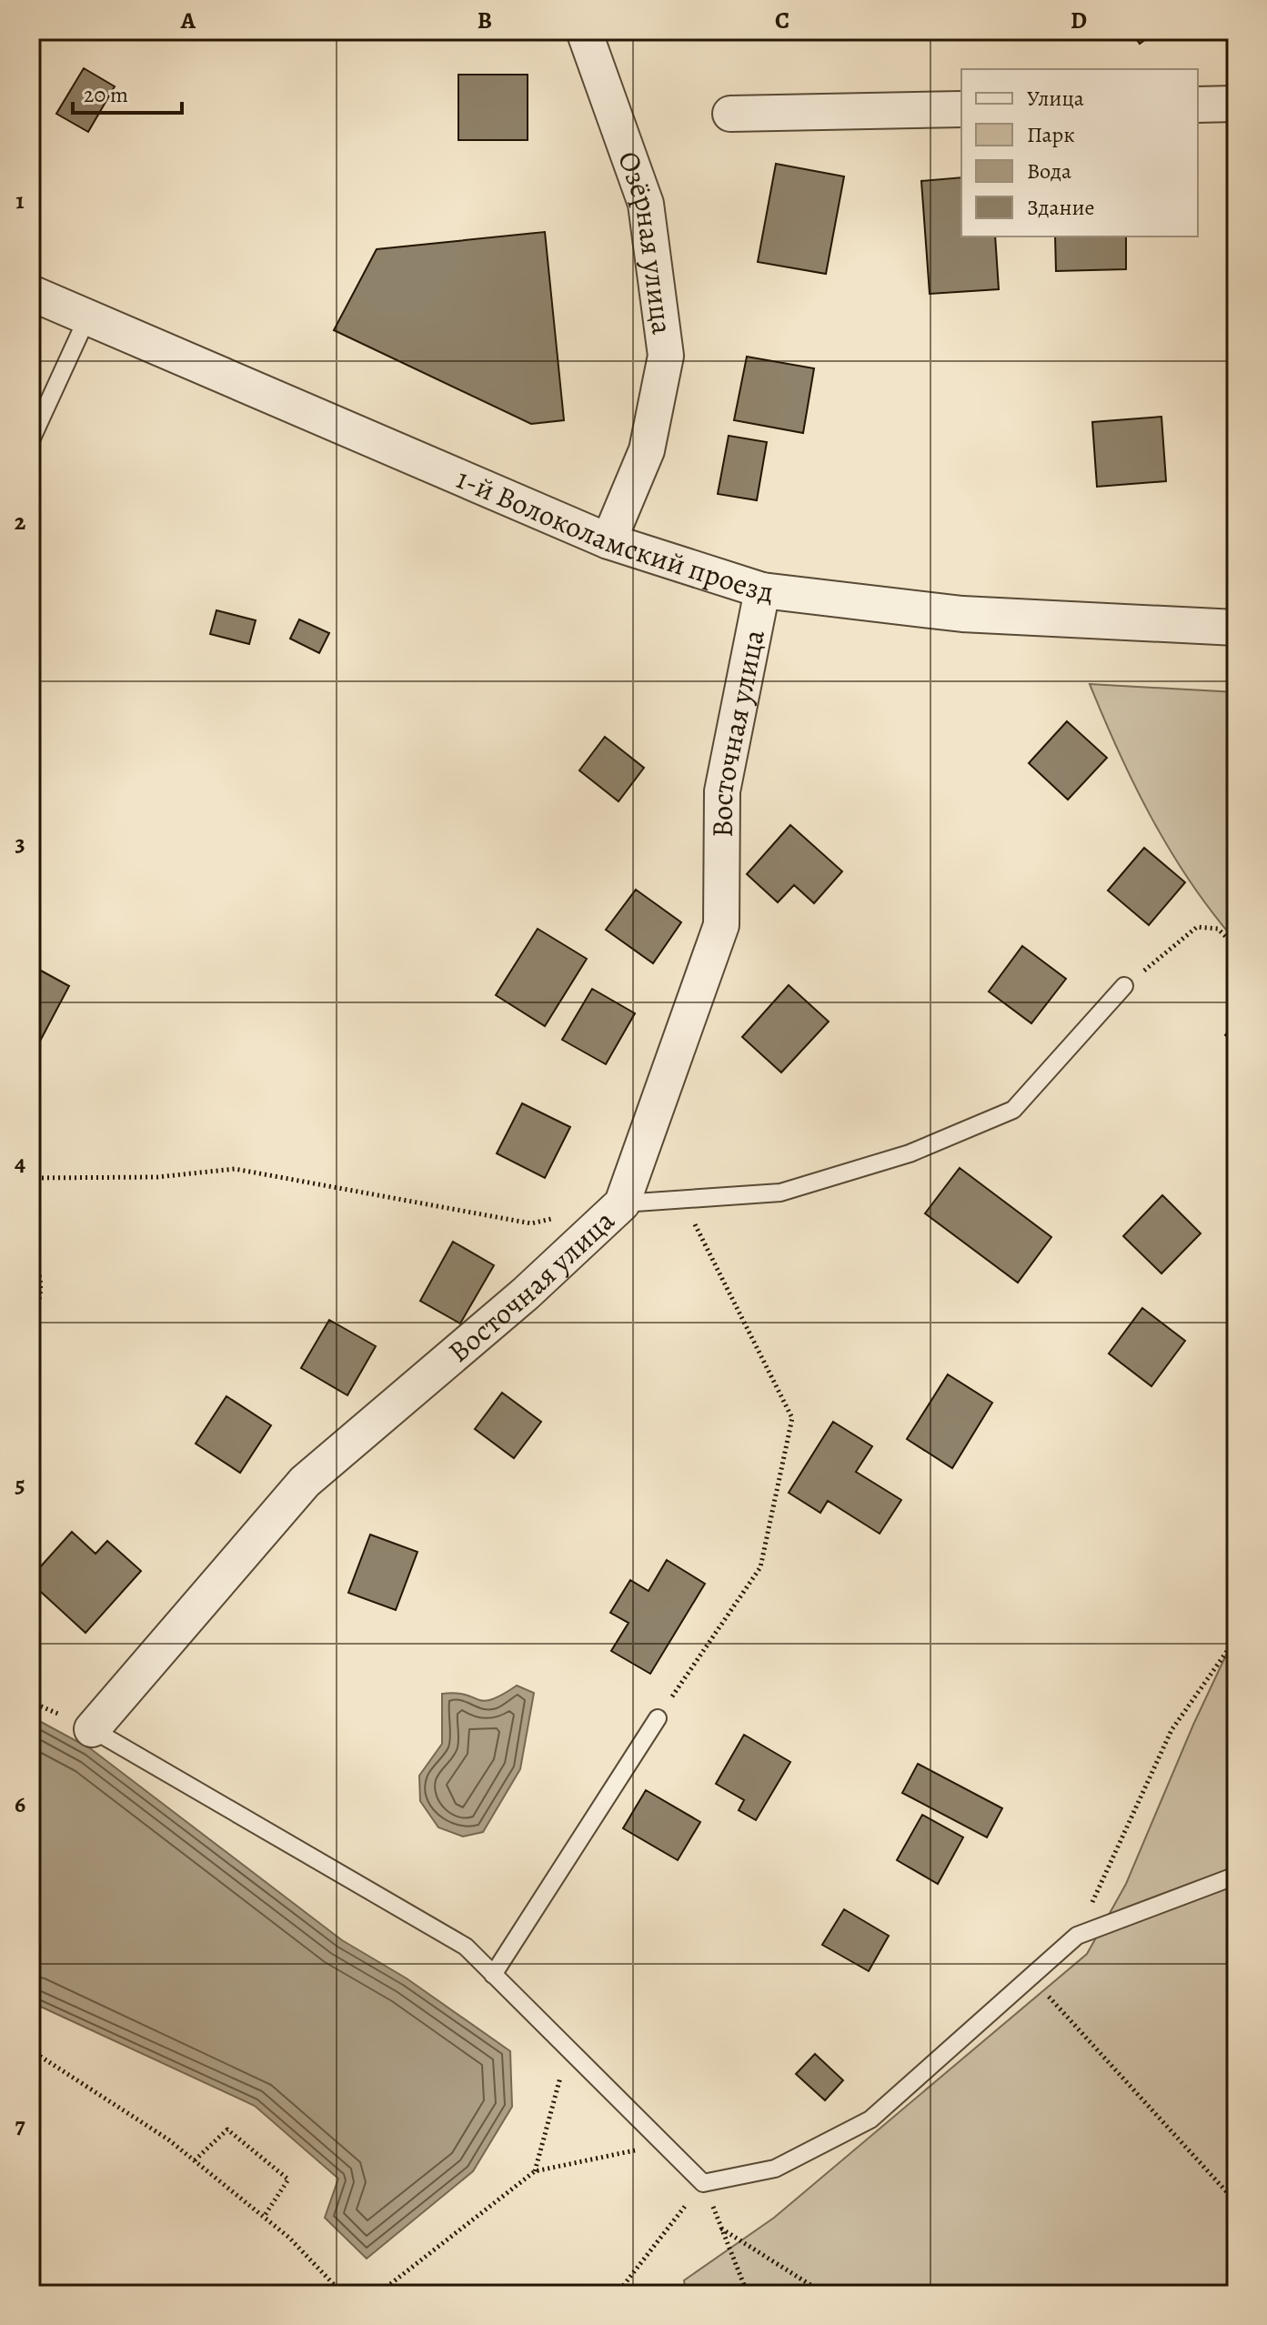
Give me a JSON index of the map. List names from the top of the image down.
{
  "streets": {
    "street": ["Озёрная улица", "1-й Волоколамский проезд", "Восточная улица"]
  },
  "crossings": [
    ["Озёрная улица", "1-й Волоколамский проезд"],
    ["1-й Волоколамский проезд", "Восточная улица"]
  ],
  "legend": [
    "Улица",
    "Парк",
    "Вода",
    "Здание"
  ],
  "scale_bar": "20 m",
  "grid": {
    "columns": [
      "A",
      "B",
      "C",
      "D"
    ],
    "rows": [
      "1",
      "2",
      "3",
      "4",
      "5",
      "6",
      "7"
    ]
  }
}
